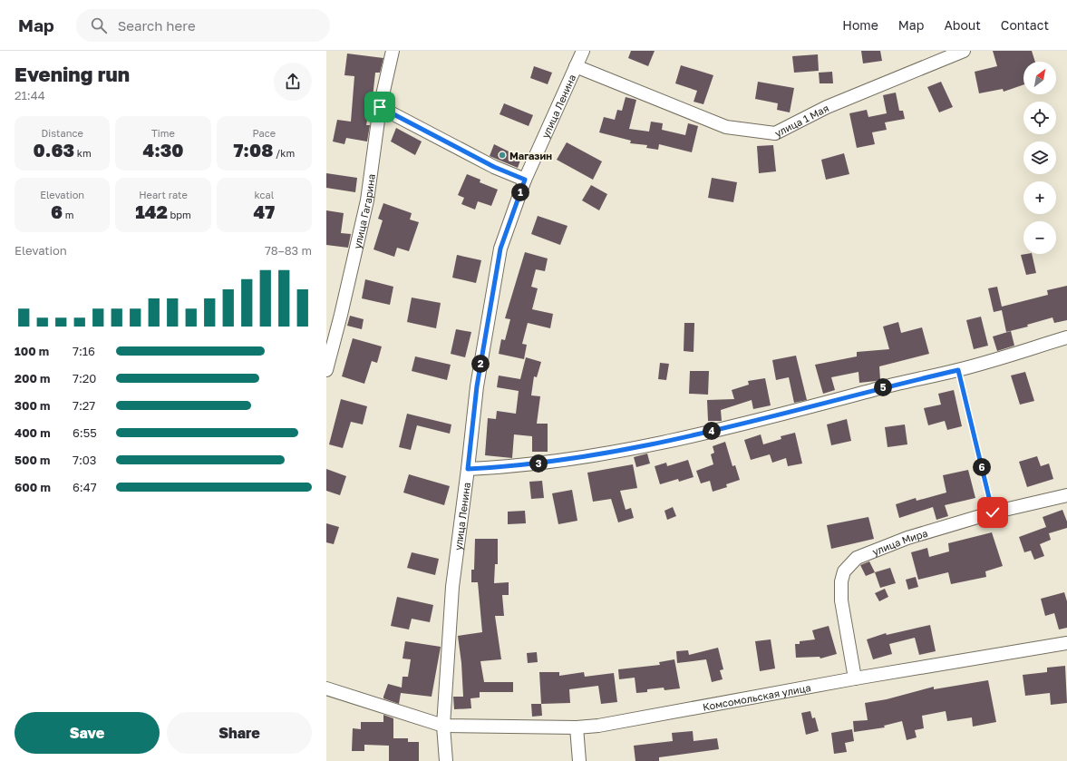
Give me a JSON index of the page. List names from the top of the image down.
{
  "streets": {
    "street": [
      "улица Ленина",
      "улица 1 Мая",
      "улица Гагарина",
      "улица Мира",
      "Комсомольская улица"
    ]
  },
  "crossings": [
    ["улица Ленина", "улица 1 Мая"],
    ["улица Ленина", "Комсомольская улица"],
    ["улица Мира", "Комсомольская улица"]
  ],
  "places": ["Магазин"],
  "north": "top right",
  "page": {
    "header": "Map",
    "search": "Search here",
    "nav": [
      "Home",
      "Map",
      "About",
      "Contact"
    ],
    "heading": ["Evening run", "21:44"],
    "map_buttons": ["+", "−"],
    "stats": [
      ["Distance", "0.63 km"],
      ["Time", "4:30"],
      ["Pace", "7:08 /km"],
      ["Elevation", "6 m"],
      ["Heart rate", "142 bpm"],
      ["kcal", "47"]
    ],
    "pins": [
      "1",
      "2",
      "5",
      "4",
      "3",
      "6"
    ],
    "chart": ["Elevation", "78–83 m"],
    "list": [
      {
        "name": "100 m",
        "note": "7:16"
      },
      {
        "name": "200 m",
        "note": "7:20"
      },
      {
        "name": "300 m",
        "note": "7:27"
      },
      {
        "name": "400 m",
        "note": "6:55"
      },
      {
        "name": "500 m",
        "note": "7:03"
      },
      {
        "name": "600 m",
        "note": "6:47"
      }
    ],
    "buttons": ["Save", "Share"]
  }
}
